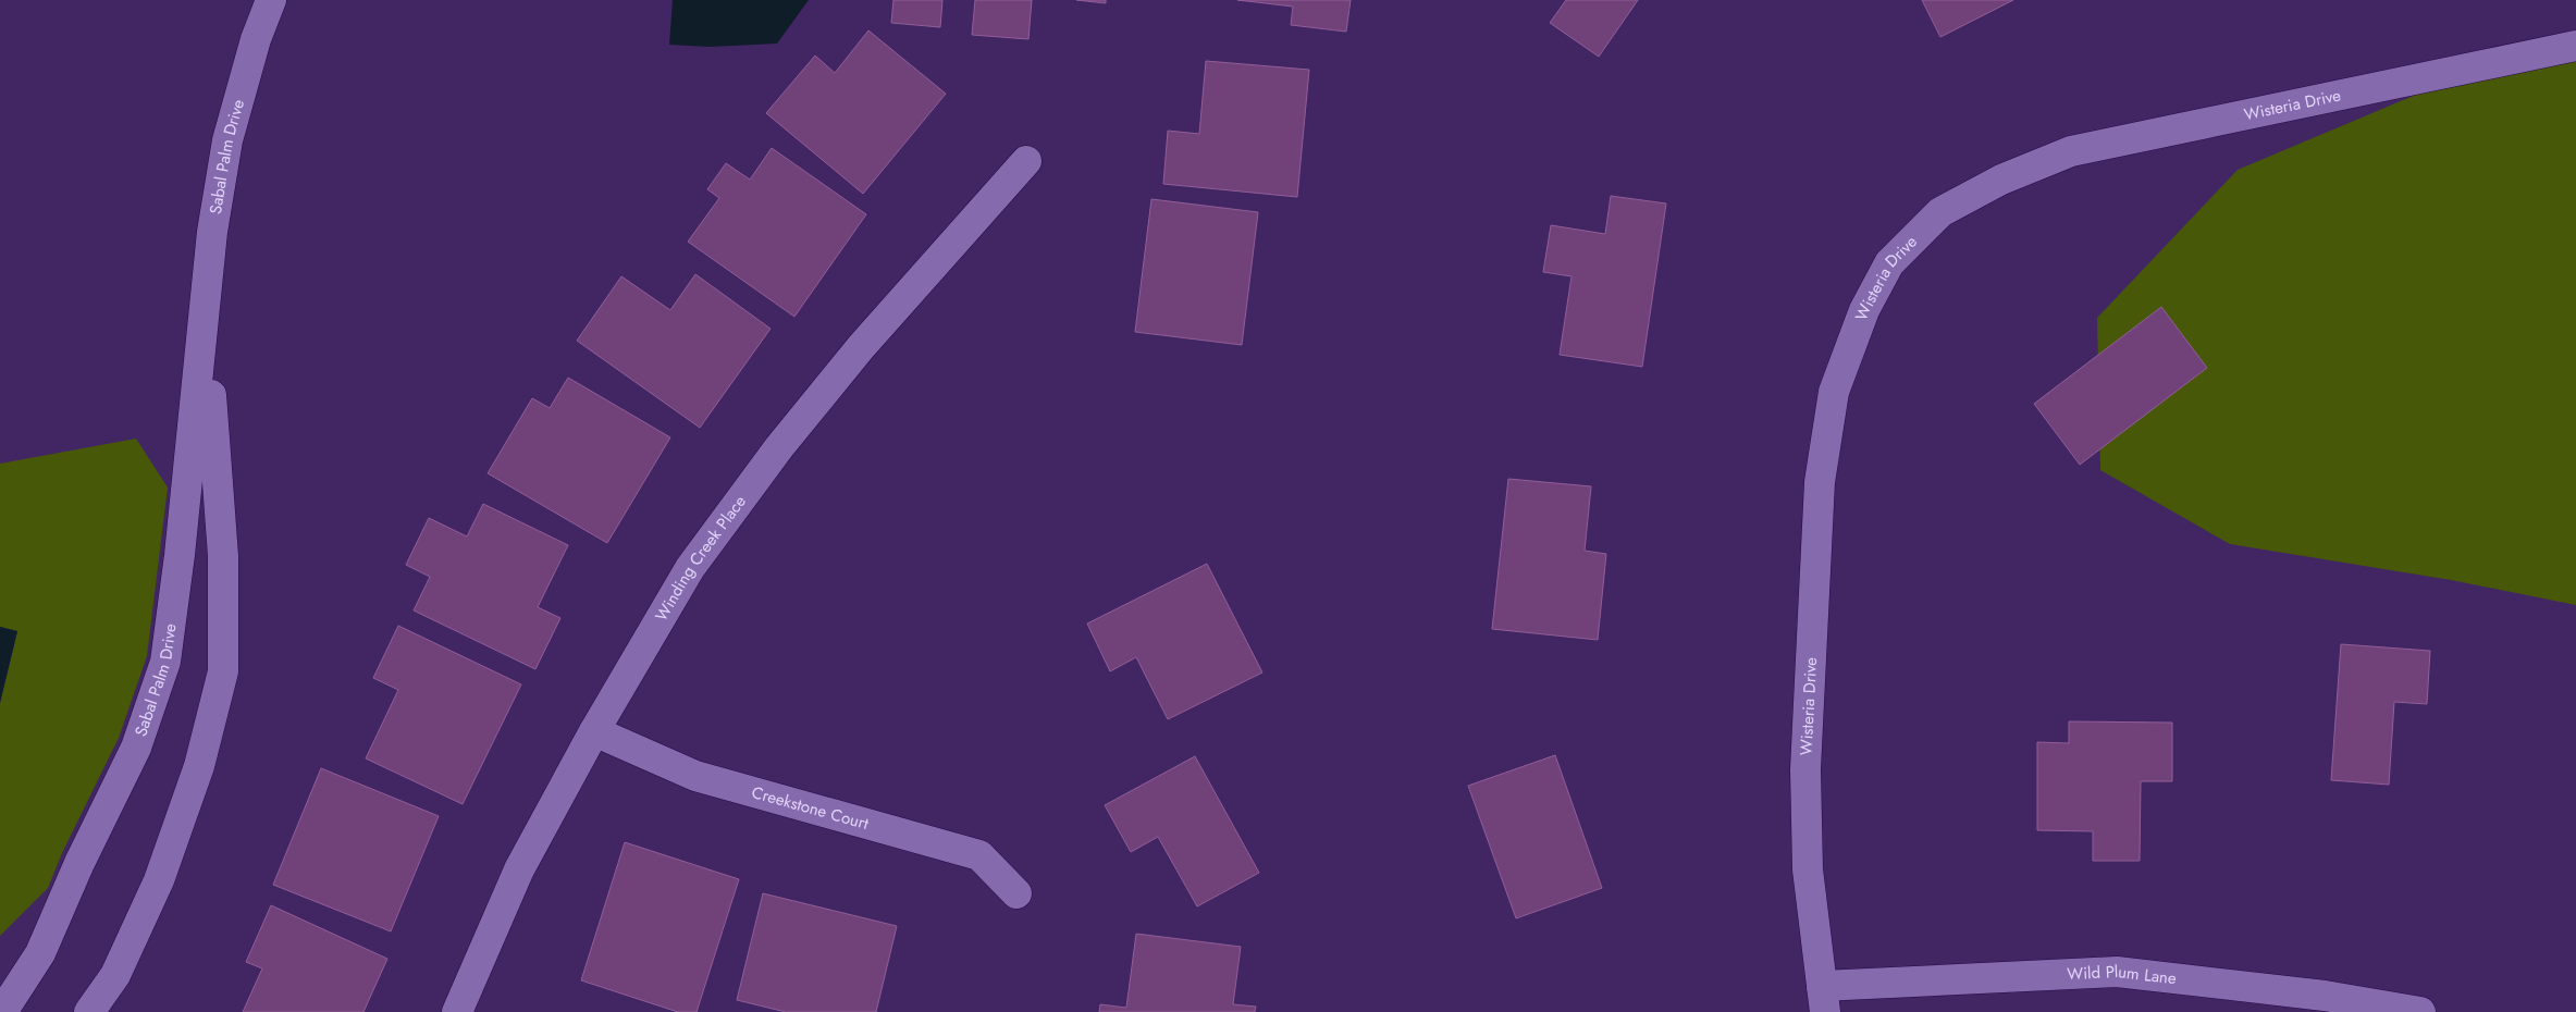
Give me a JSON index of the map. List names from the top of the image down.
{
  "streets": {
    "street": [
      "Wisteria Drive",
      "Sabal Palm Drive",
      "Winding Creek Place",
      "Creekstone Court",
      "Wild Plum Lane"
    ]
  },
  "crossings": [
    ["Wisteria Drive", "Wild Plum Lane"],
    ["Winding Creek Place", "Creekstone Court"]
  ]
}
